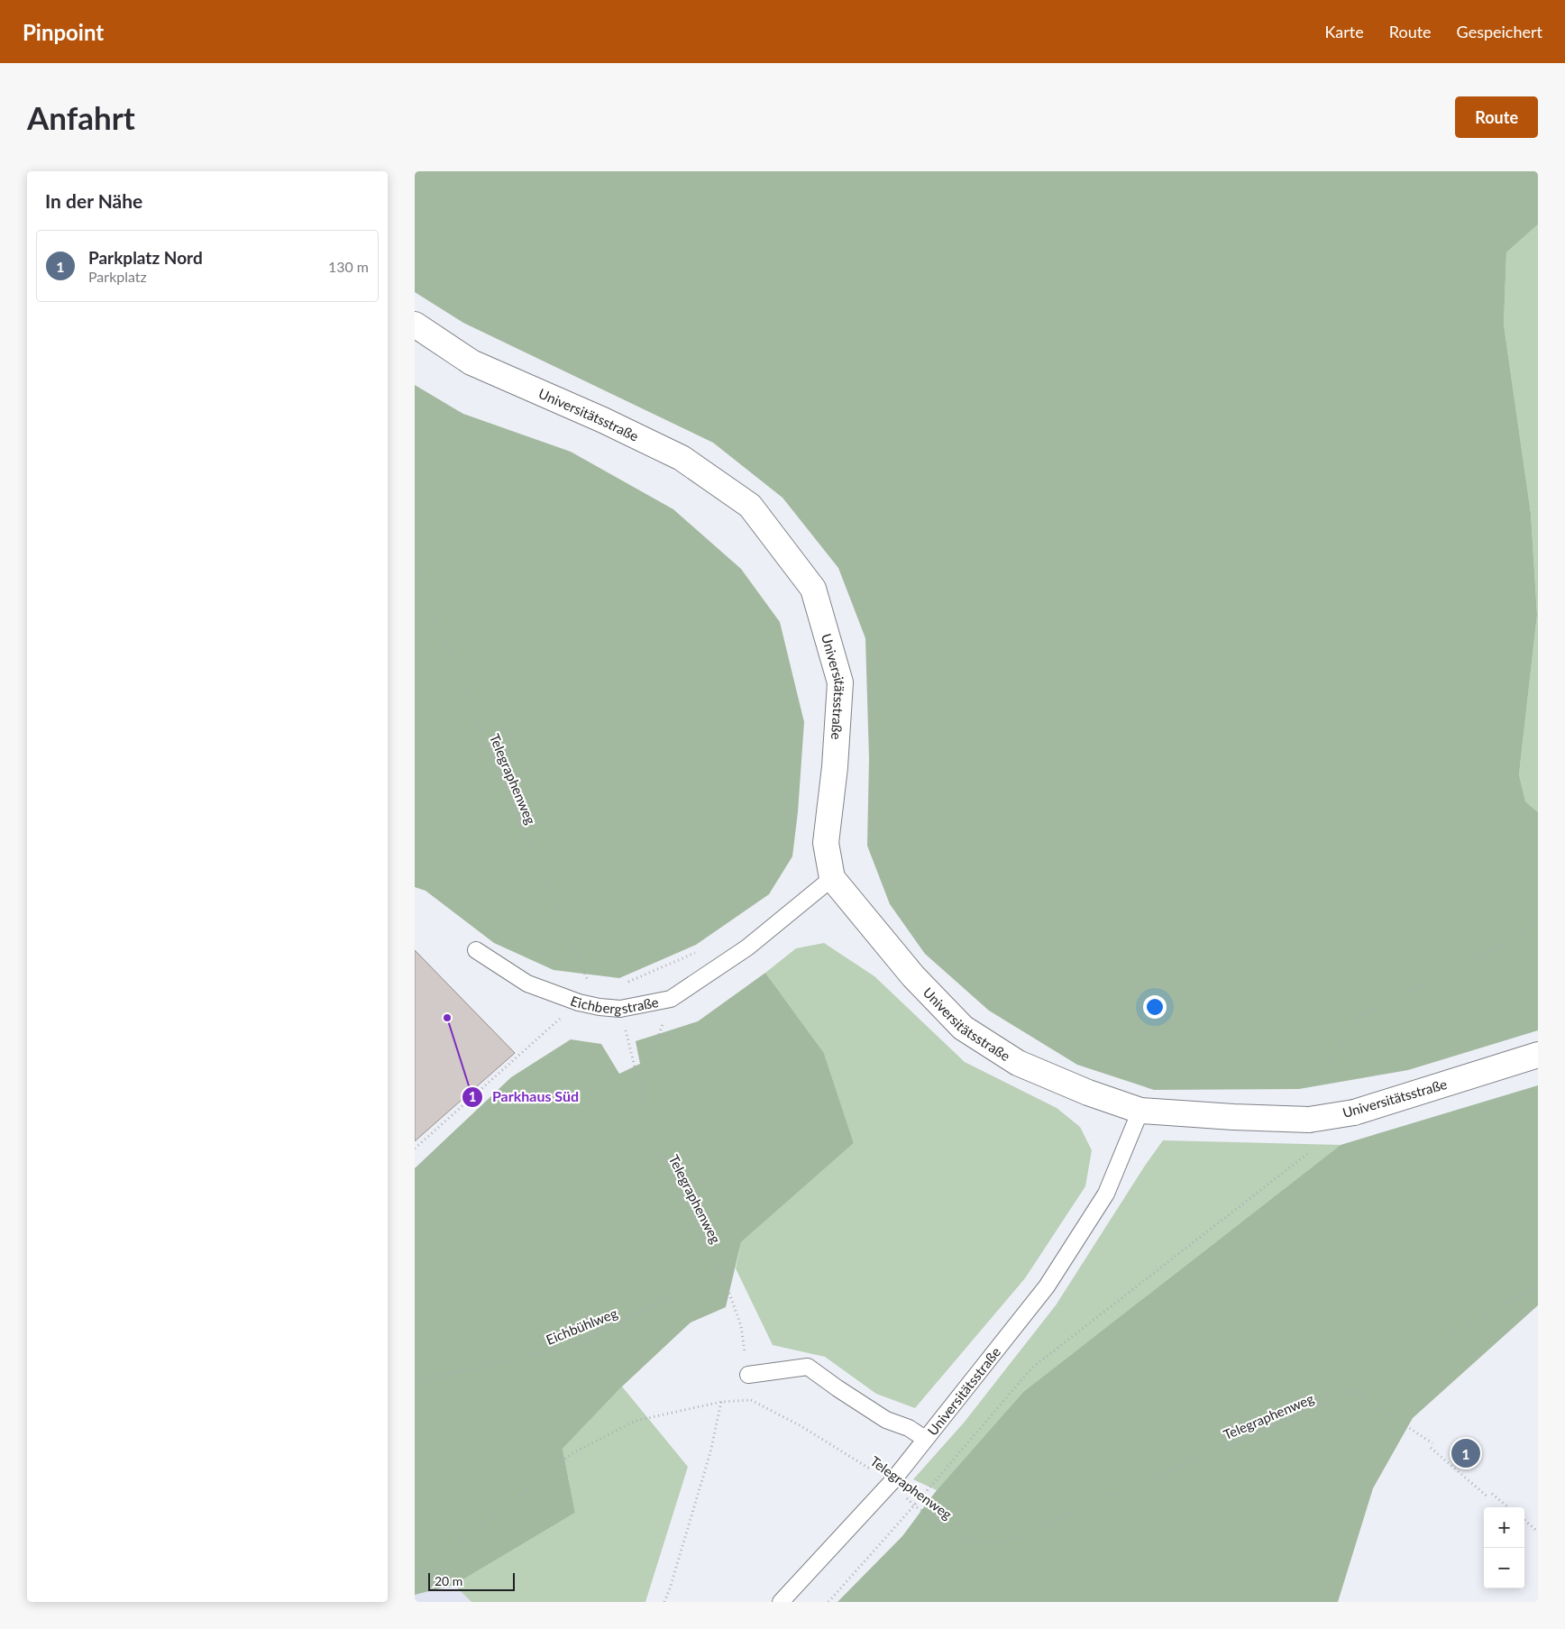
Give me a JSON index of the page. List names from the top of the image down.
{
  "streets": {
    "street": ["Universitätsstraße"],
    "lane": ["Eichbergstraße"],
    "path": ["Telegraphenweg", "Eichbühlweg"]
  },
  "crossings": [
    ["Universitätsstraße", "Telegraphenweg"],
    ["Universitätsstraße", "Eichbergstraße"],
    ["Telegraphenweg", "Eichbergstraße"],
    ["Telegraphenweg", "Eichbühlweg"]
  ],
  "places": ["Parkhaus Süd"],
  "scale_bar": "20 m",
  "page": {
    "header": "Pinpoint",
    "nav": ["Karte", "Route", "Gespeichert"],
    "buttons": "Route",
    "title": "Anfahrt",
    "heading": "In der Nähe",
    "list": [
      {
        "mark": "1",
        "name": "Parkplatz Nord",
        "note": "Parkplatz",
        "value": "130 m"
      }
    ],
    "pins": "1",
    "map_buttons": ["+", "−"],
    "scale": "20 m"
  }
}
